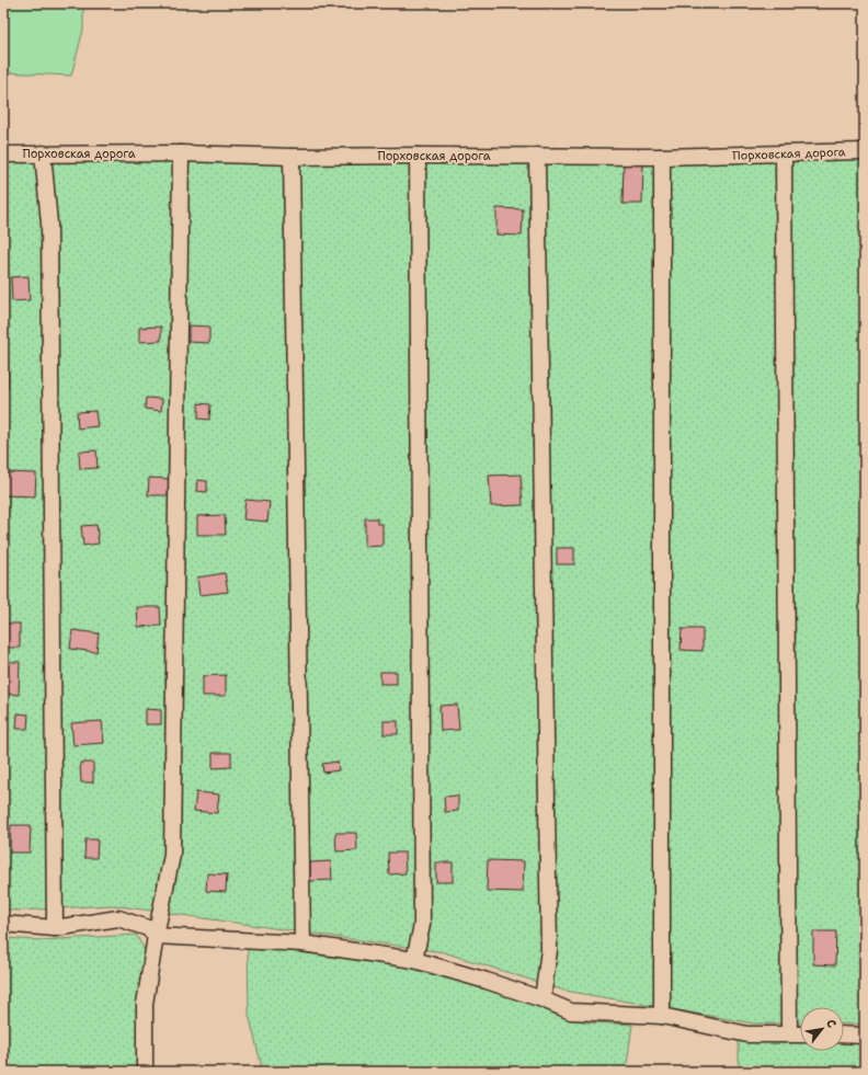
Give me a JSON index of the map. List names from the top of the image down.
{
  "streets": {
    "street": ["Порховская дорога"]
  },
  "north": "top right"
}
